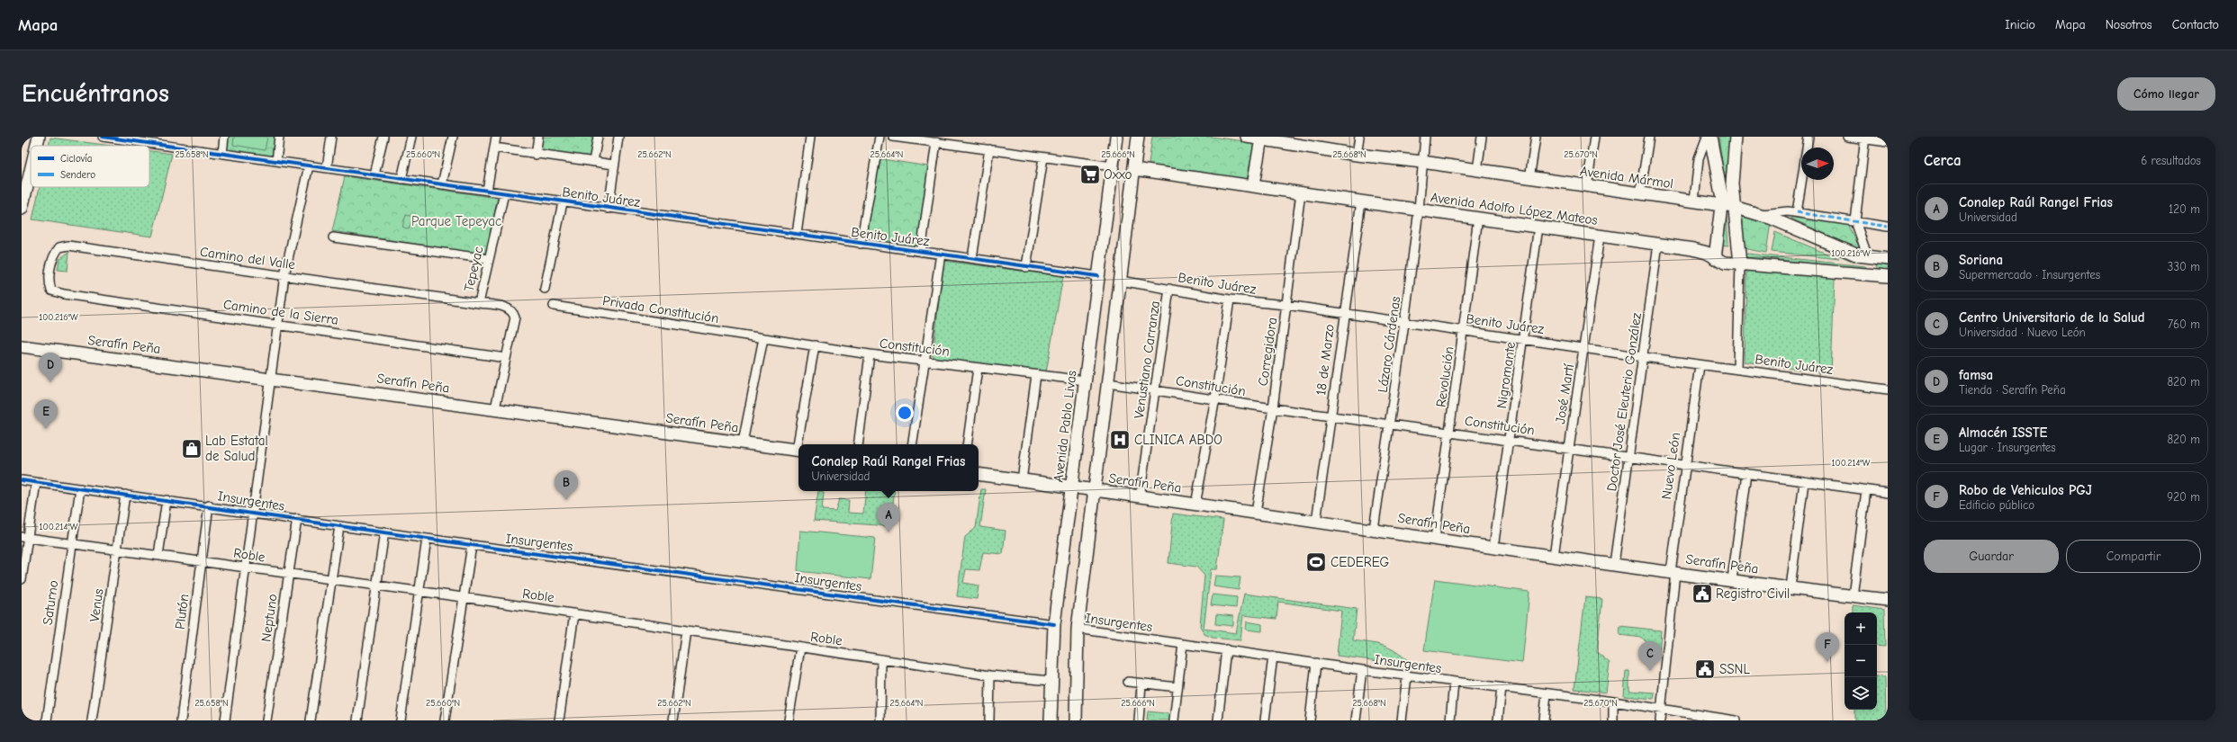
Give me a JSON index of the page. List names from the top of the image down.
{
  "streets": {
    "main road": [
      "Avenida Mármol",
      "Avenida Adolfo López Mateos",
      "Serafín Peña",
      "Avenida Pablo Livas"
    ],
    "street": [
      "Benito Juárez",
      "Camino del Valle",
      "Tepeyac",
      "Privada Constitución",
      "Camino de la Sierra",
      "Lázaro Cárdenas",
      "Constitución",
      "Corregidora",
      "Venustiano Carranza",
      "18 de Marzo",
      "Nigromante",
      "Revolución",
      "José Martí",
      "Doctor José Eleuterio González",
      "Nuevo León",
      "Insurgentes",
      "Roble",
      "Saturno",
      "Venus",
      "Plutón",
      "Neptuno"
    ]
  },
  "crossings": [
    ["Avenida Mármol", "Lázaro Cárdenas"],
    ["Benito Juárez", "Tepeyac"],
    ["Benito Juárez", "Lázaro Cárdenas"],
    ["Benito Juárez", "Corregidora"],
    ["Benito Juárez", "Venustiano Carranza"],
    ["Benito Juárez", "18 de Marzo"],
    ["Benito Juárez", "Nigromante"],
    ["Benito Juárez", "Revolución"],
    ["Benito Juárez", "José Martí"],
    ["Benito Juárez", "Doctor José Eleuterio González"],
    ["Benito Juárez", "Avenida Pablo Livas"],
    ["Benito Juárez", "Nuevo León"],
    ["Avenida Adolfo López Mateos", "Lázaro Cárdenas"],
    ["Avenida Adolfo López Mateos", "Corregidora"],
    ["Avenida Adolfo López Mateos", "18 de Marzo"],
    ["Avenida Adolfo López Mateos", "Nigromante"],
    ["Avenida Adolfo López Mateos", "Revolución"],
    ["Avenida Adolfo López Mateos", "José Martí"],
    ["Avenida Adolfo López Mateos", "Doctor José Eleuterio González"],
    ["Camino del Valle", "Tepeyac"],
    ["Camino del Valle", "Camino de la Sierra"],
    ["Tepeyac", "Camino de la Sierra"],
    ["Tepeyac", "Serafín Peña"],
    ["Privada Constitución", "Constitución"],
    ["Serafín Peña", "Lázaro Cárdenas"],
    ["Serafín Peña", "Corregidora"],
    ["Serafín Peña", "Venustiano Carranza"],
    ["Serafín Peña", "18 de Marzo"],
    ["Serafín Peña", "Nigromante"],
    ["Serafín Peña", "Revolución"],
    ["Serafín Peña", "José Martí"],
    ["Serafín Peña", "Doctor José Eleuterio González"],
    ["Serafín Peña", "Avenida Pablo Livas"],
    ["Serafín Peña", "Nuevo León"],
    ["Lázaro Cárdenas", "Constitución"],
    ["Constitución", "Corregidora"],
    ["Constitución", "Venustiano Carranza"],
    ["Constitución", "18 de Marzo"],
    ["Constitución", "Nigromante"],
    ["Constitución", "Revolución"],
    ["Constitución", "José Martí"],
    ["Constitución", "Doctor José Eleuterio González"],
    ["Constitución", "Avenida Pablo Livas"],
    ["Constitución", "Nuevo León"],
    ["Avenida Pablo Livas", "Insurgentes"],
    ["Avenida Pablo Livas", "Roble"],
    ["Nuevo León", "Insurgentes"],
    ["Insurgentes", "Saturno"],
    ["Insurgentes", "Venus"],
    ["Insurgentes", "Plutón"],
    ["Insurgentes", "Neptuno"],
    ["Roble", "Saturno"],
    ["Roble", "Venus"],
    ["Roble", "Plutón"],
    ["Roble", "Neptuno"]
  ],
  "parks": ["Parque Tepeyac"],
  "places": {
    "supermarket": ["Oxxo"],
    "hospital": ["CLINICA ABDO"],
    "shop": ["Lab Estatal de Salud"],
    "sports": ["CEDEREG"],
    "public building": ["Registro Civil", "SSNL"]
  },
  "legend": ["Ciclovía", "Sendero"],
  "north": "right",
  "page": {
    "header": "Mapa",
    "nav": [
      "Inicio",
      "Mapa",
      "Nosotros",
      "Contacto"
    ],
    "buttons": [
      "Cómo llegar",
      ["Guardar", "Compartir"]
    ],
    "title": "Encuéntranos",
    "heading": ["Cerca", "6 resultados"],
    "list": [
      {
        "mark": "A",
        "name": "Conalep Raúl Rangel Frias",
        "note": "Universidad",
        "value": "120 m"
      },
      {
        "mark": "B",
        "name": "Soriana",
        "note": "Supermercado · Insurgentes",
        "value": "330 m"
      },
      {
        "mark": "C",
        "name": "Centro Universitario de la Salud",
        "note": "Universidad · Nuevo León",
        "value": "760 m"
      },
      {
        "mark": "D",
        "name": "famsa",
        "note": "Tienda · Serafín Peña",
        "value": "820 m"
      },
      {
        "mark": "E",
        "name": "Almacén ISSTE",
        "note": "Lugar · Insurgentes",
        "value": "820 m"
      },
      {
        "mark": "F",
        "name": "Robo de Vehiculos PGJ",
        "note": "Edificio público",
        "value": "920 m"
      }
    ],
    "pins": [
      "D",
      "E",
      "B",
      "A",
      "F",
      "C"
    ],
    "popup": ["Conalep Raúl Rangel Frias", "Universidad"],
    "map_buttons": ["+", "−"]
  },
  "coordinates": [
    "25.658°N",
    "25.660°N",
    "25.662°N",
    "25.664°N",
    "25.666°N",
    "25.668°N",
    "25.670°N",
    "100.216°W",
    "100.214°W"
  ]
}
